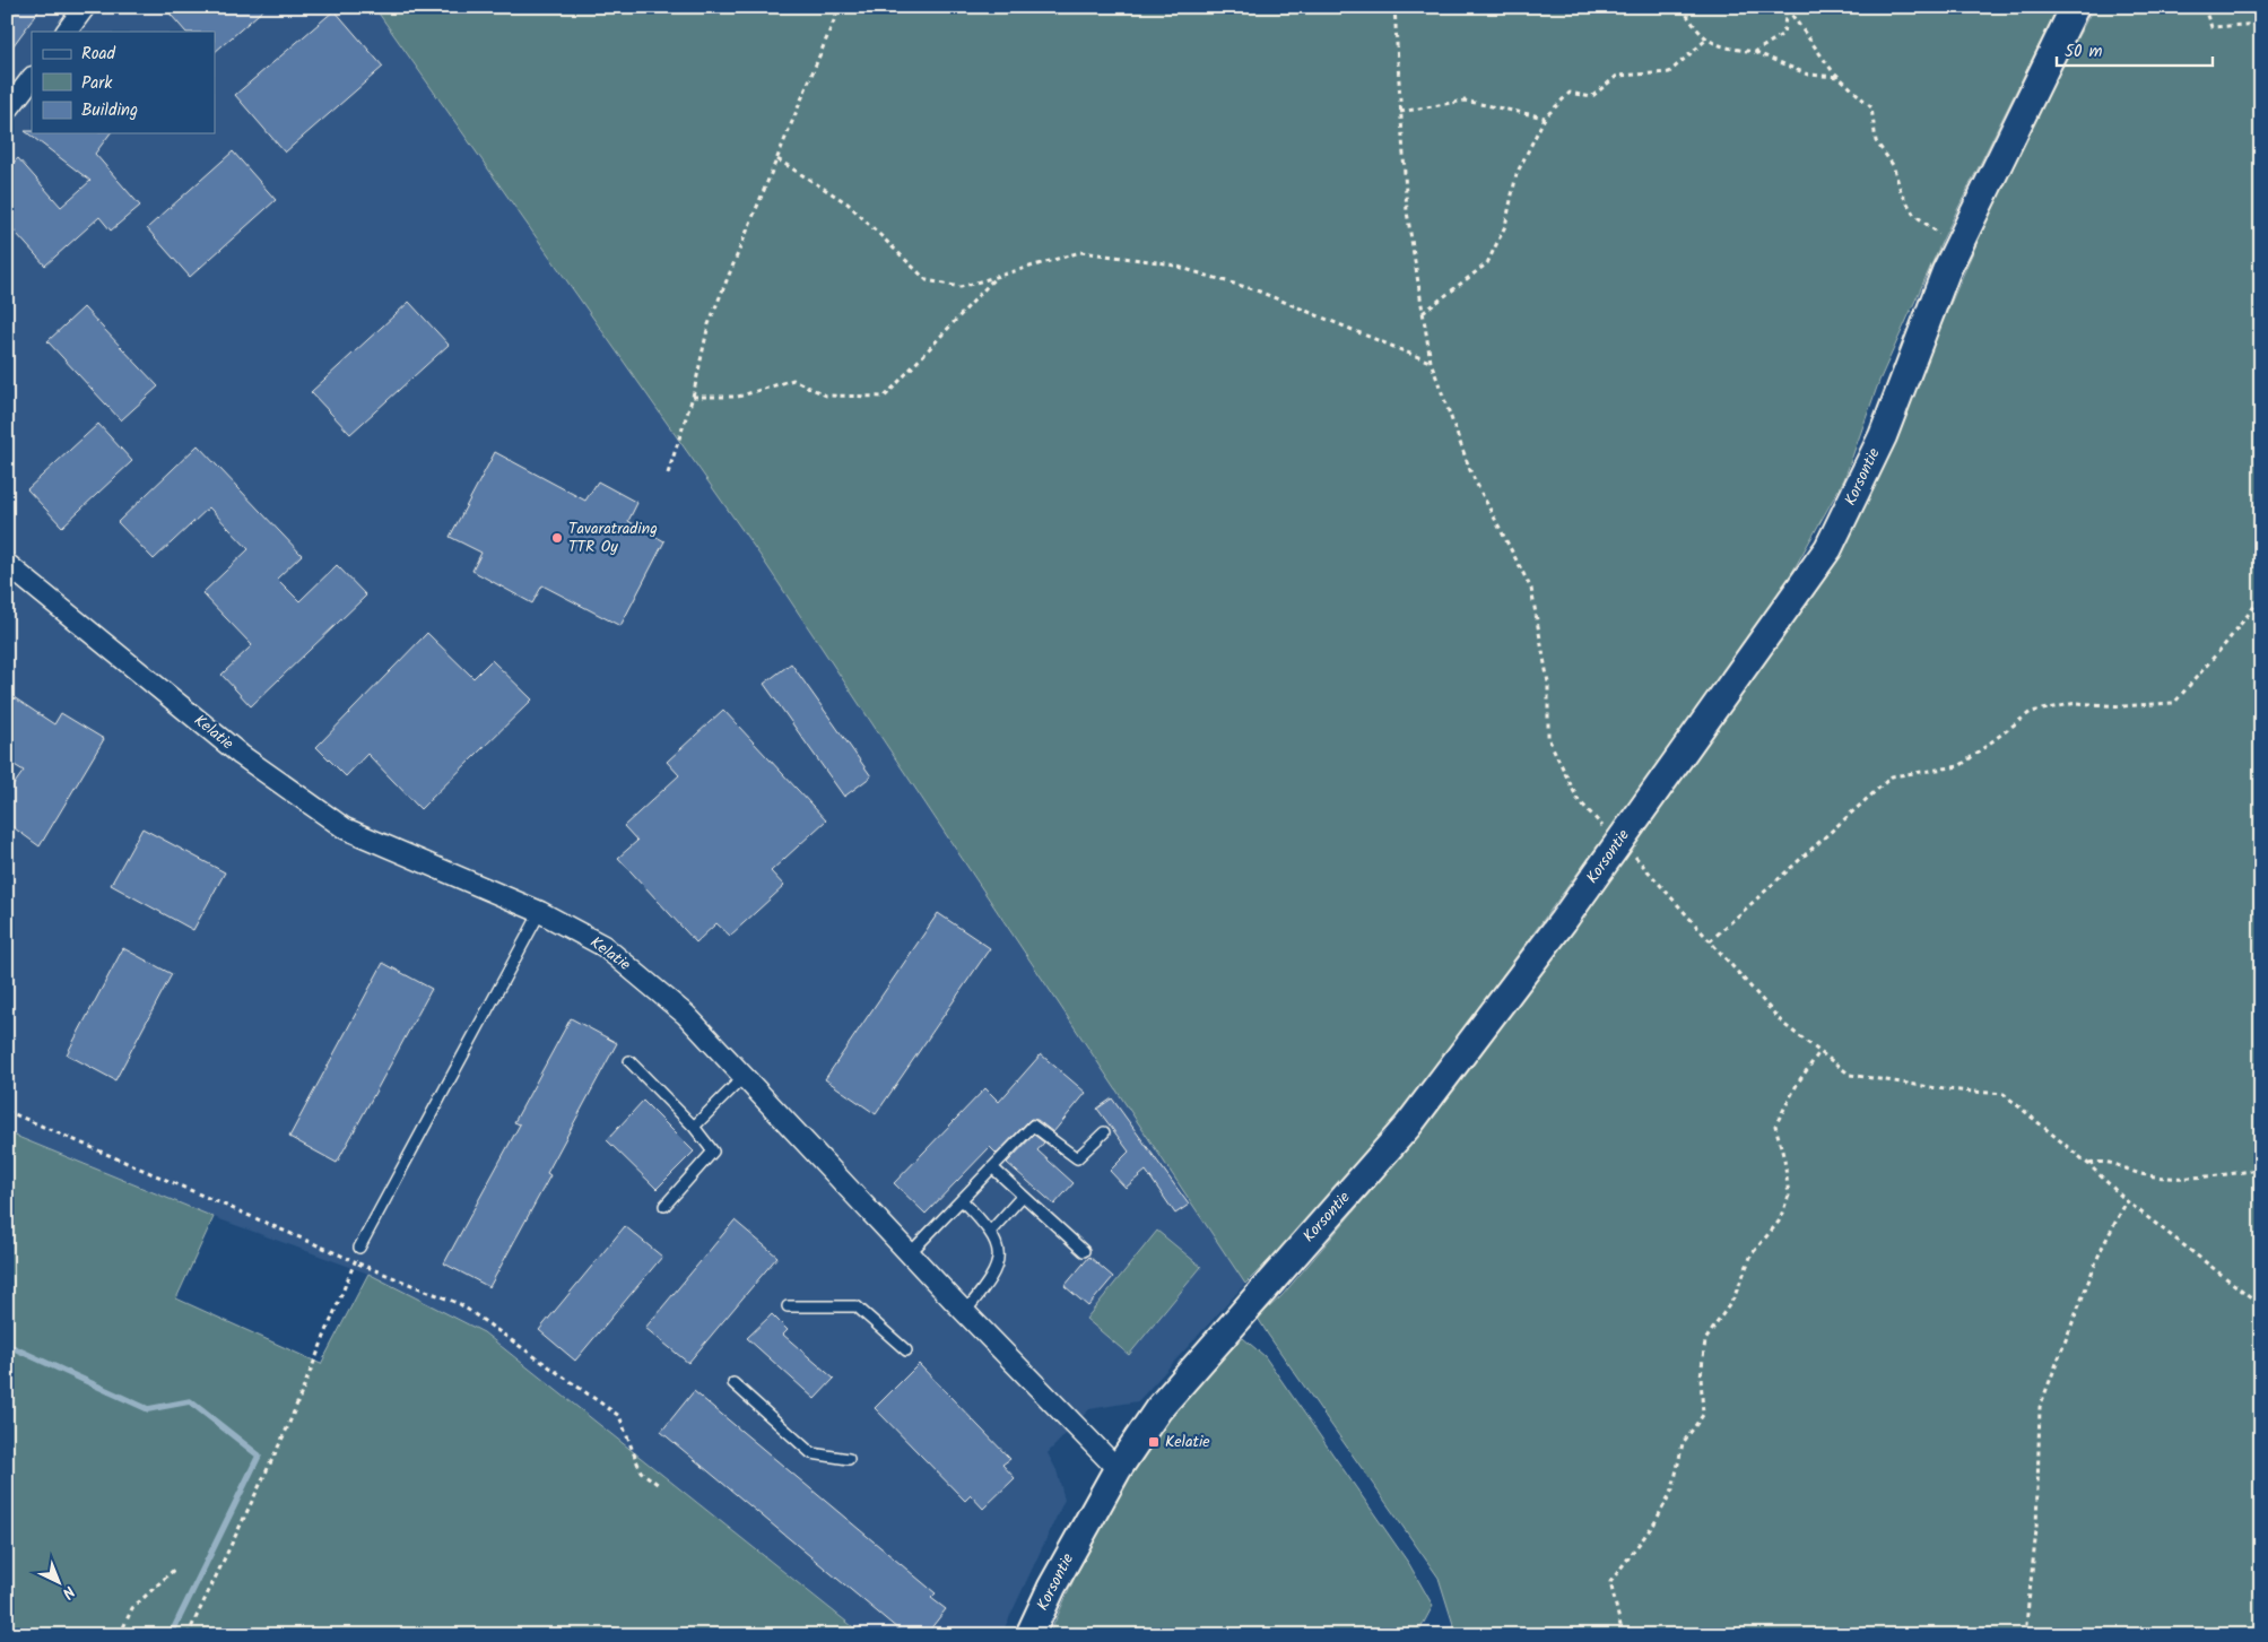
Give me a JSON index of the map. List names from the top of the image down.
{
  "streets": {
    "main road": ["Korsontie"],
    "street": ["Kelatie"]
  },
  "crossings": [
    ["Korsontie", "Kelatie"]
  ],
  "places": {
    "other": ["Tavaratrading TTR Oy"],
    "transit": ["Kelatie"]
  },
  "legend": ["Road", "Park", "Building"],
  "scale_bar": "50 m",
  "north": "bottom right"
}
